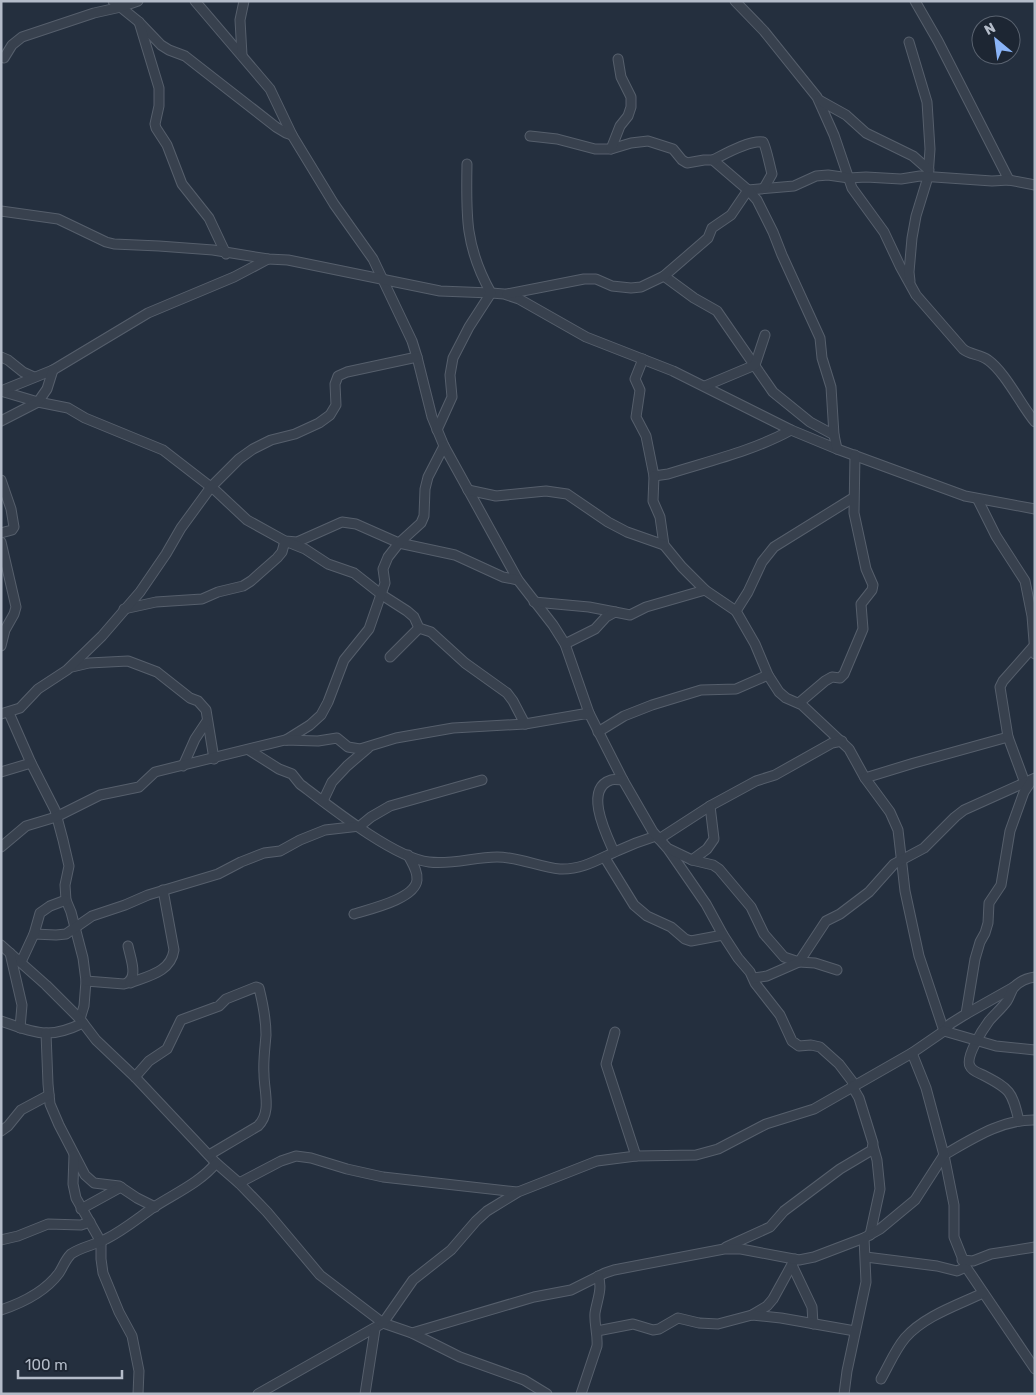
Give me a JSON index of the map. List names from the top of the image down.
{
  "scale_bar": "100 m",
  "north": "top left"
}
